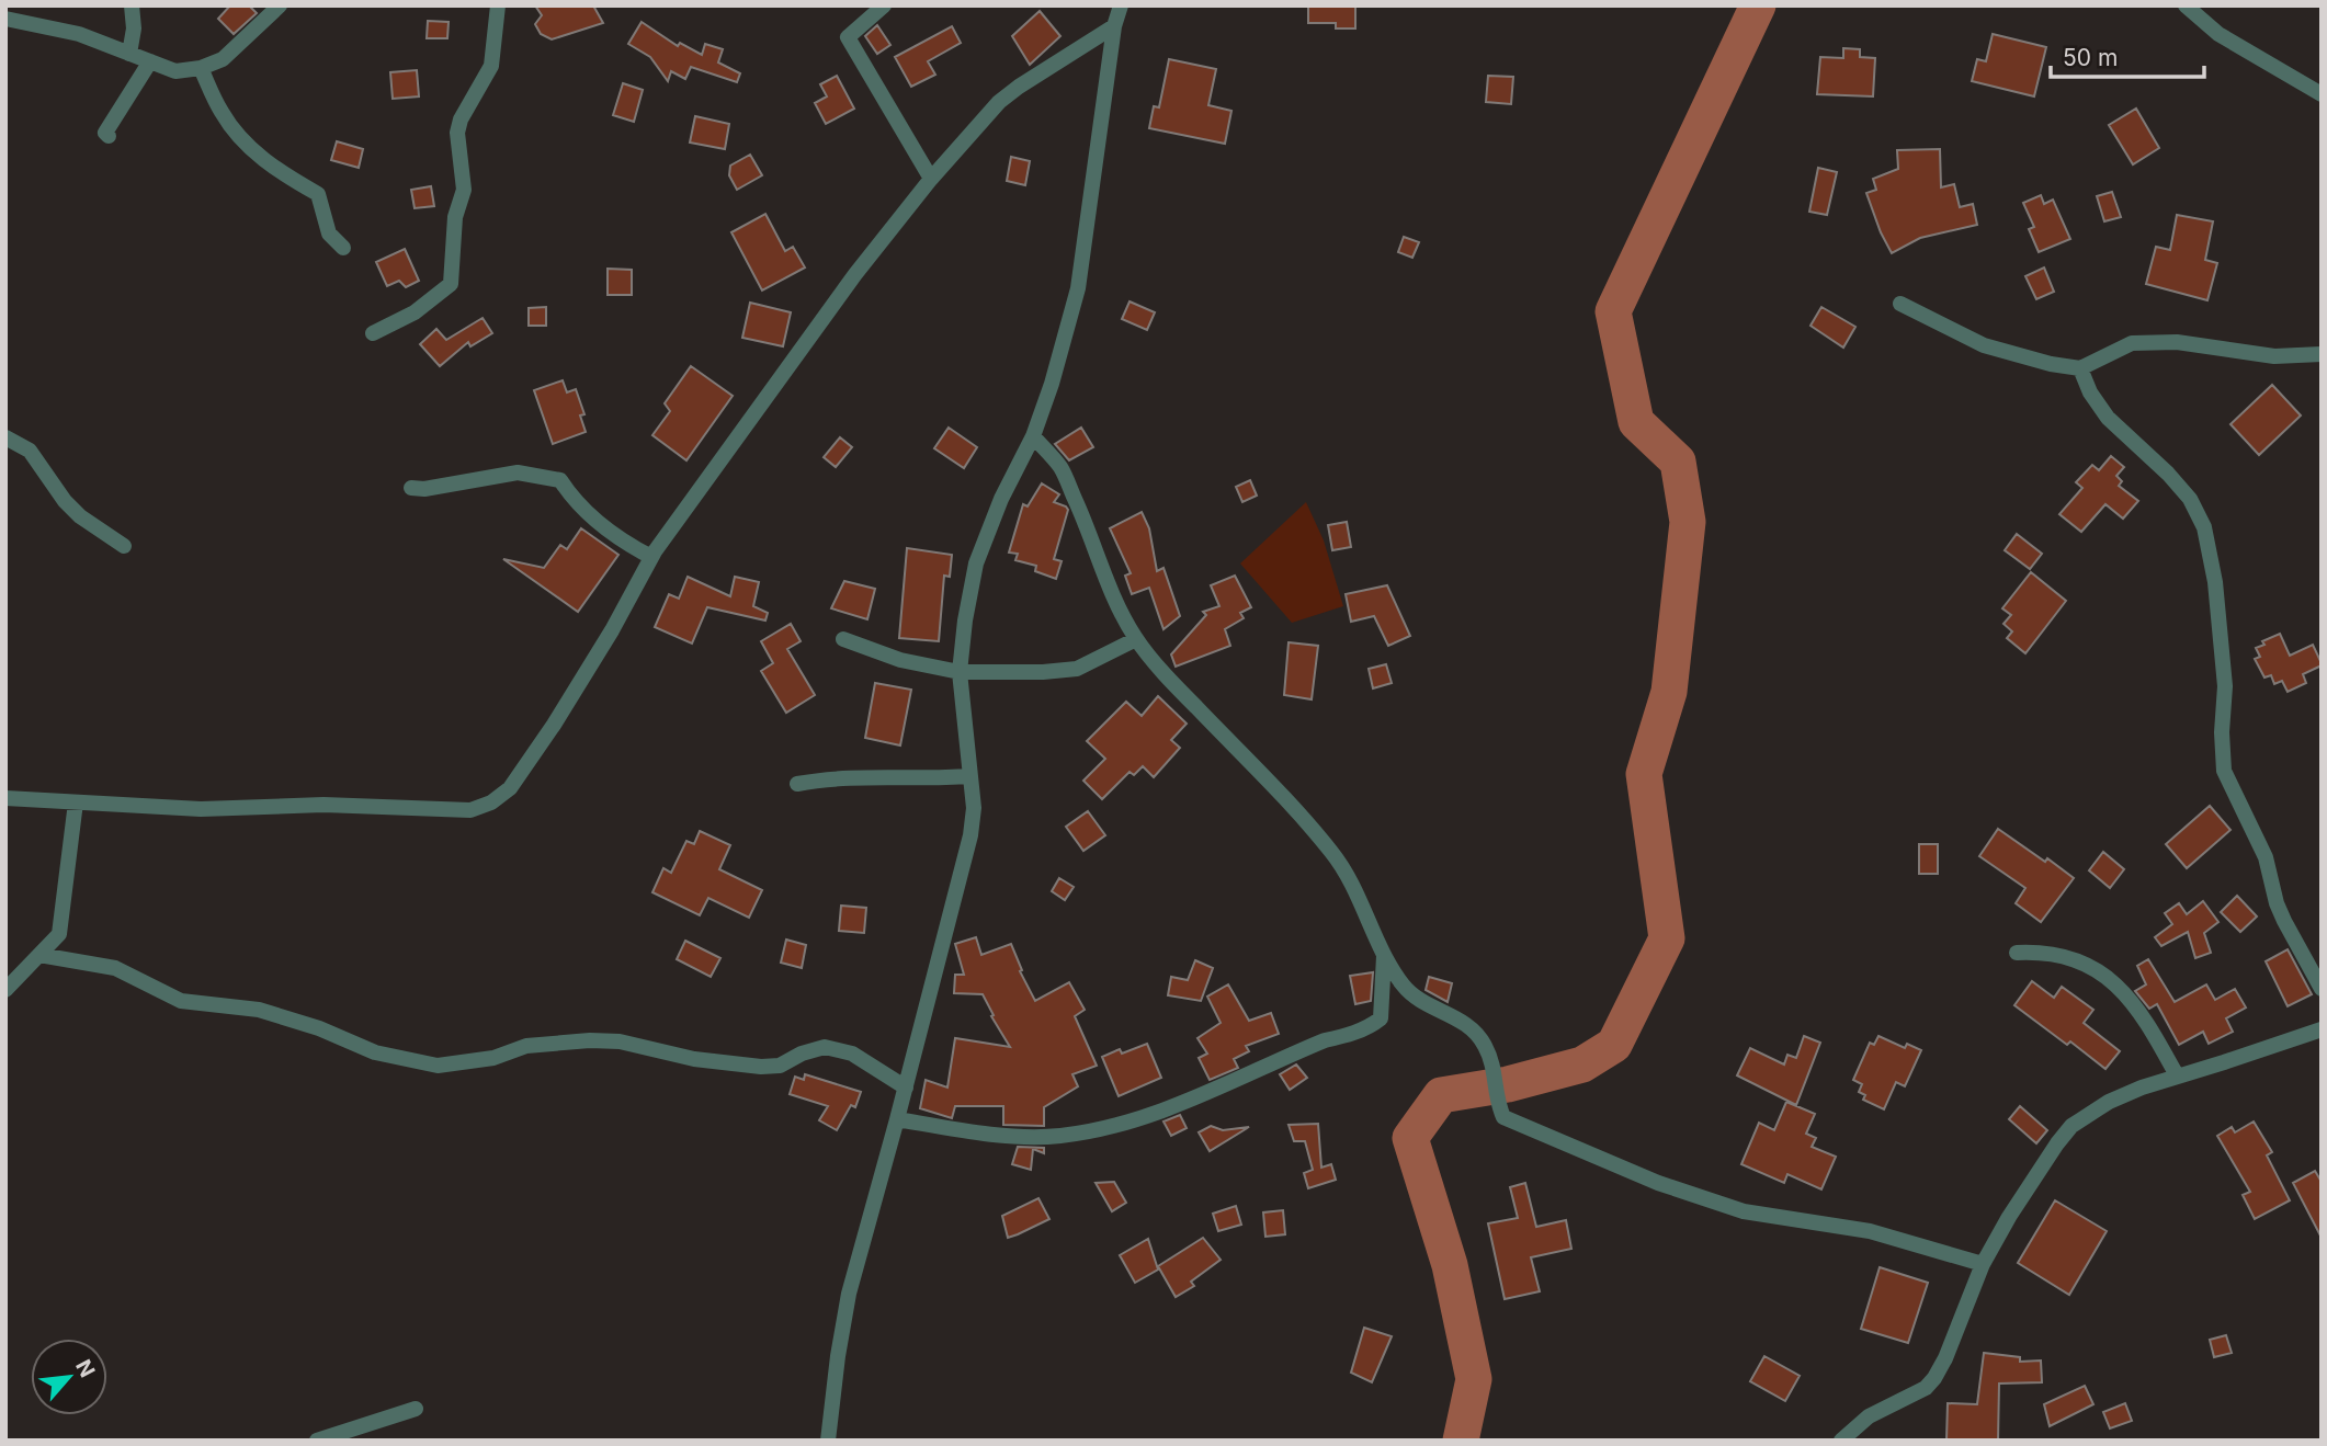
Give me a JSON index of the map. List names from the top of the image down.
{
  "scale_bar": "50 m",
  "north": "top right"
}
